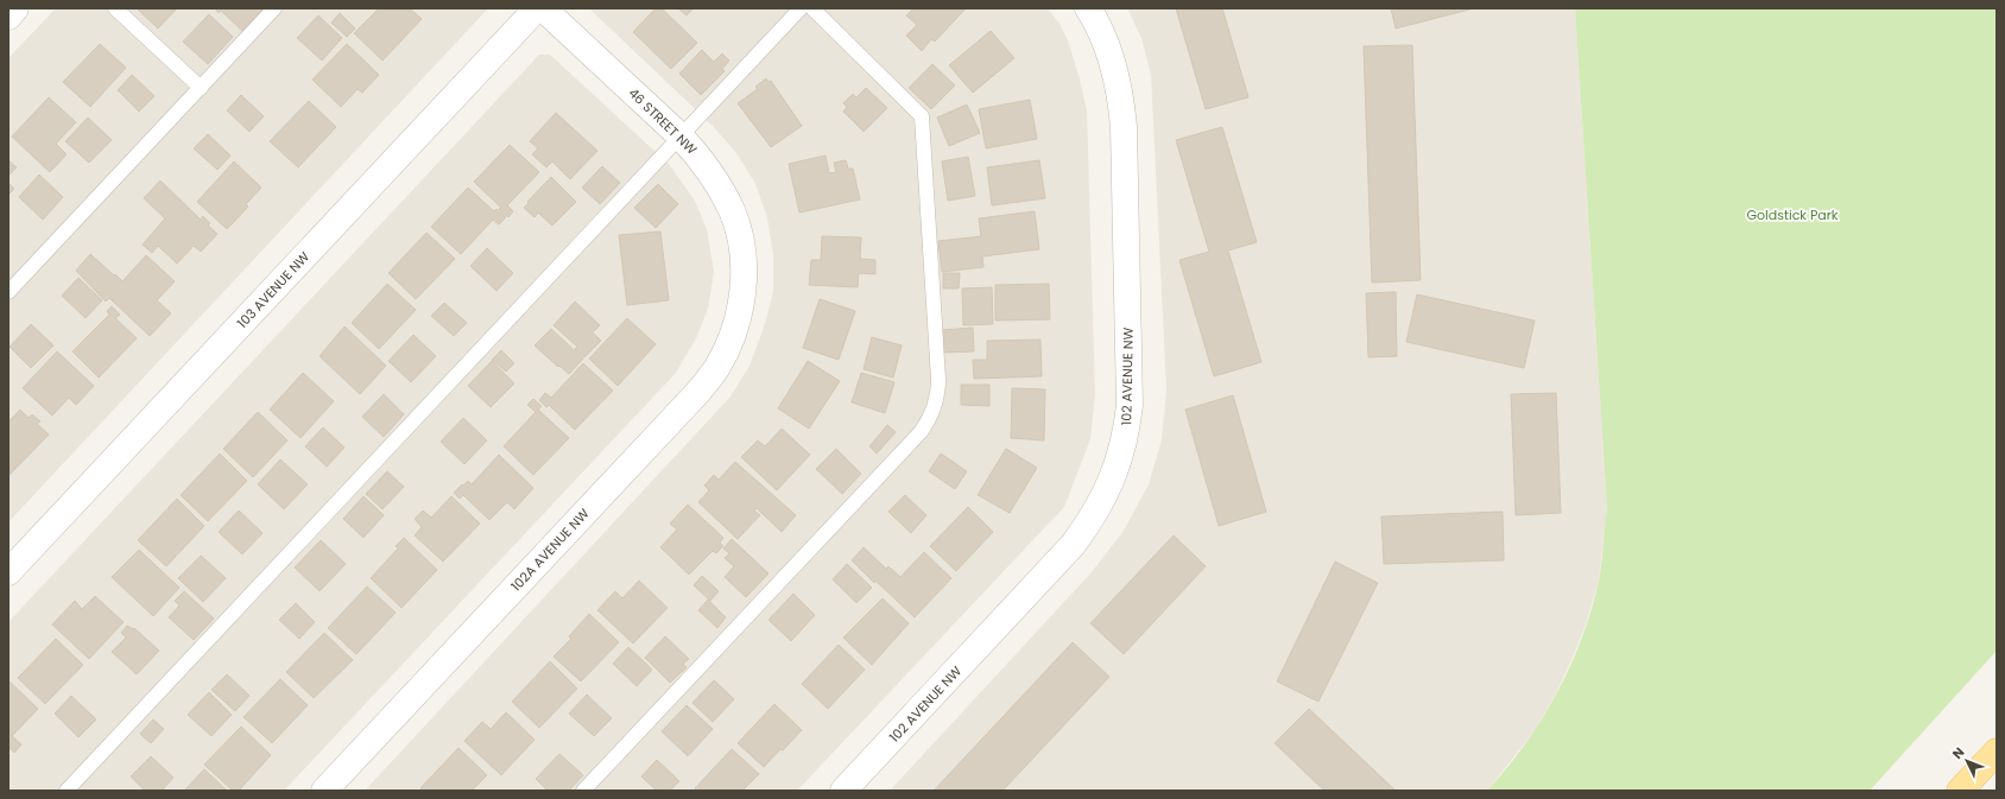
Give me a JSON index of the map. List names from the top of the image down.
{
  "streets": {
    "street": [
      "46 STREET NW",
      "103 AVENUE NW",
      "102 AVENUE NW",
      "102A AVENUE NW"
    ]
  },
  "crossings": [
    ["46 STREET NW", "102A AVENUE NW"]
  ],
  "parks": ["Goldstick Park"],
  "north": "top left"
}
